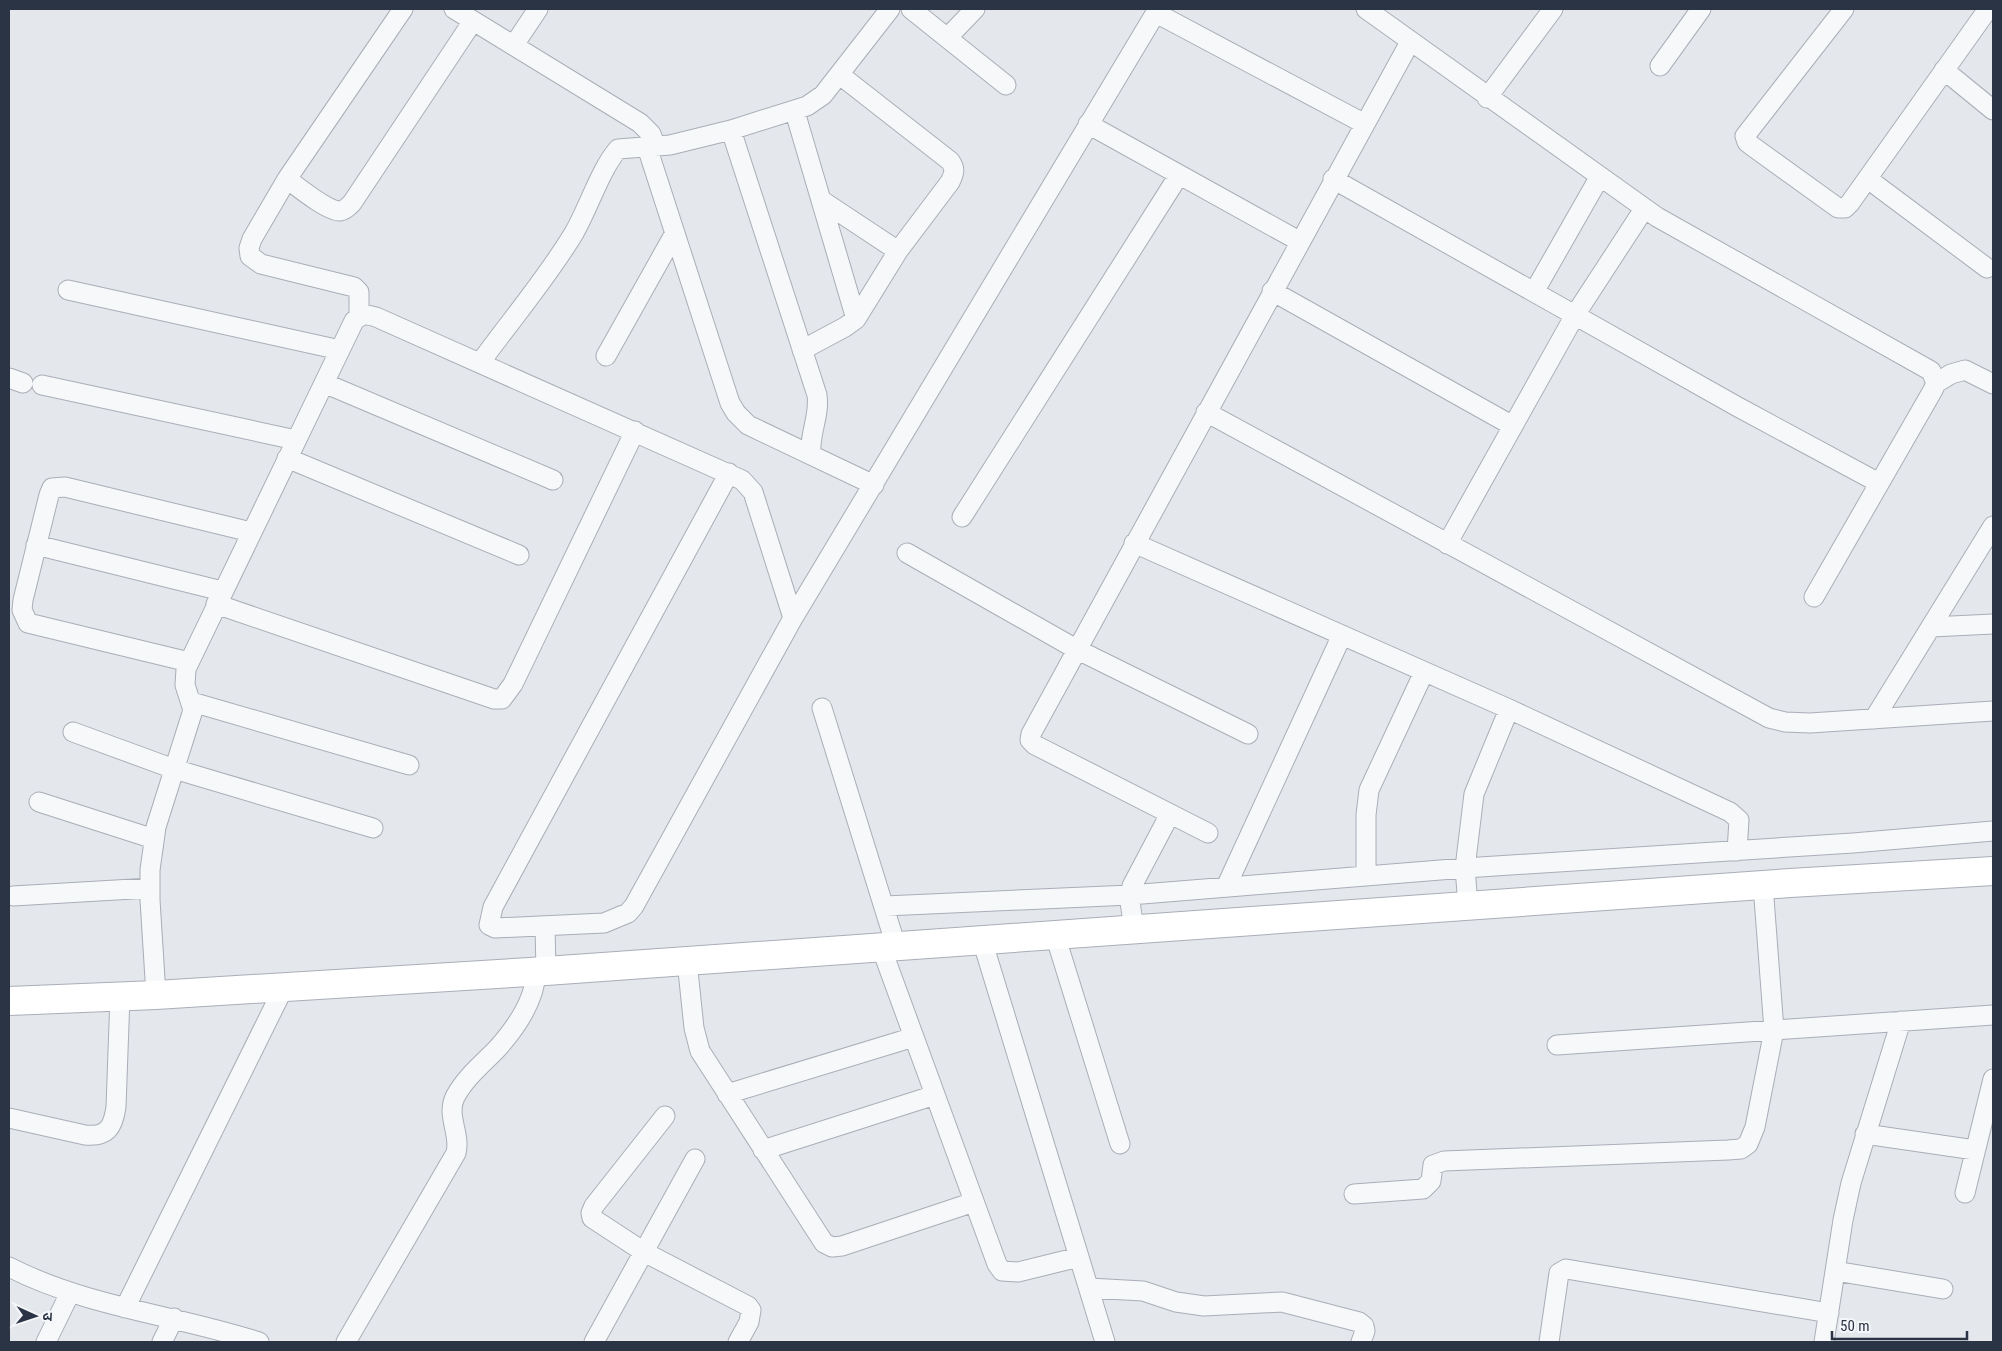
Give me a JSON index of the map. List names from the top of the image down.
{
  "scale_bar": "50 m",
  "north": "right"
}
